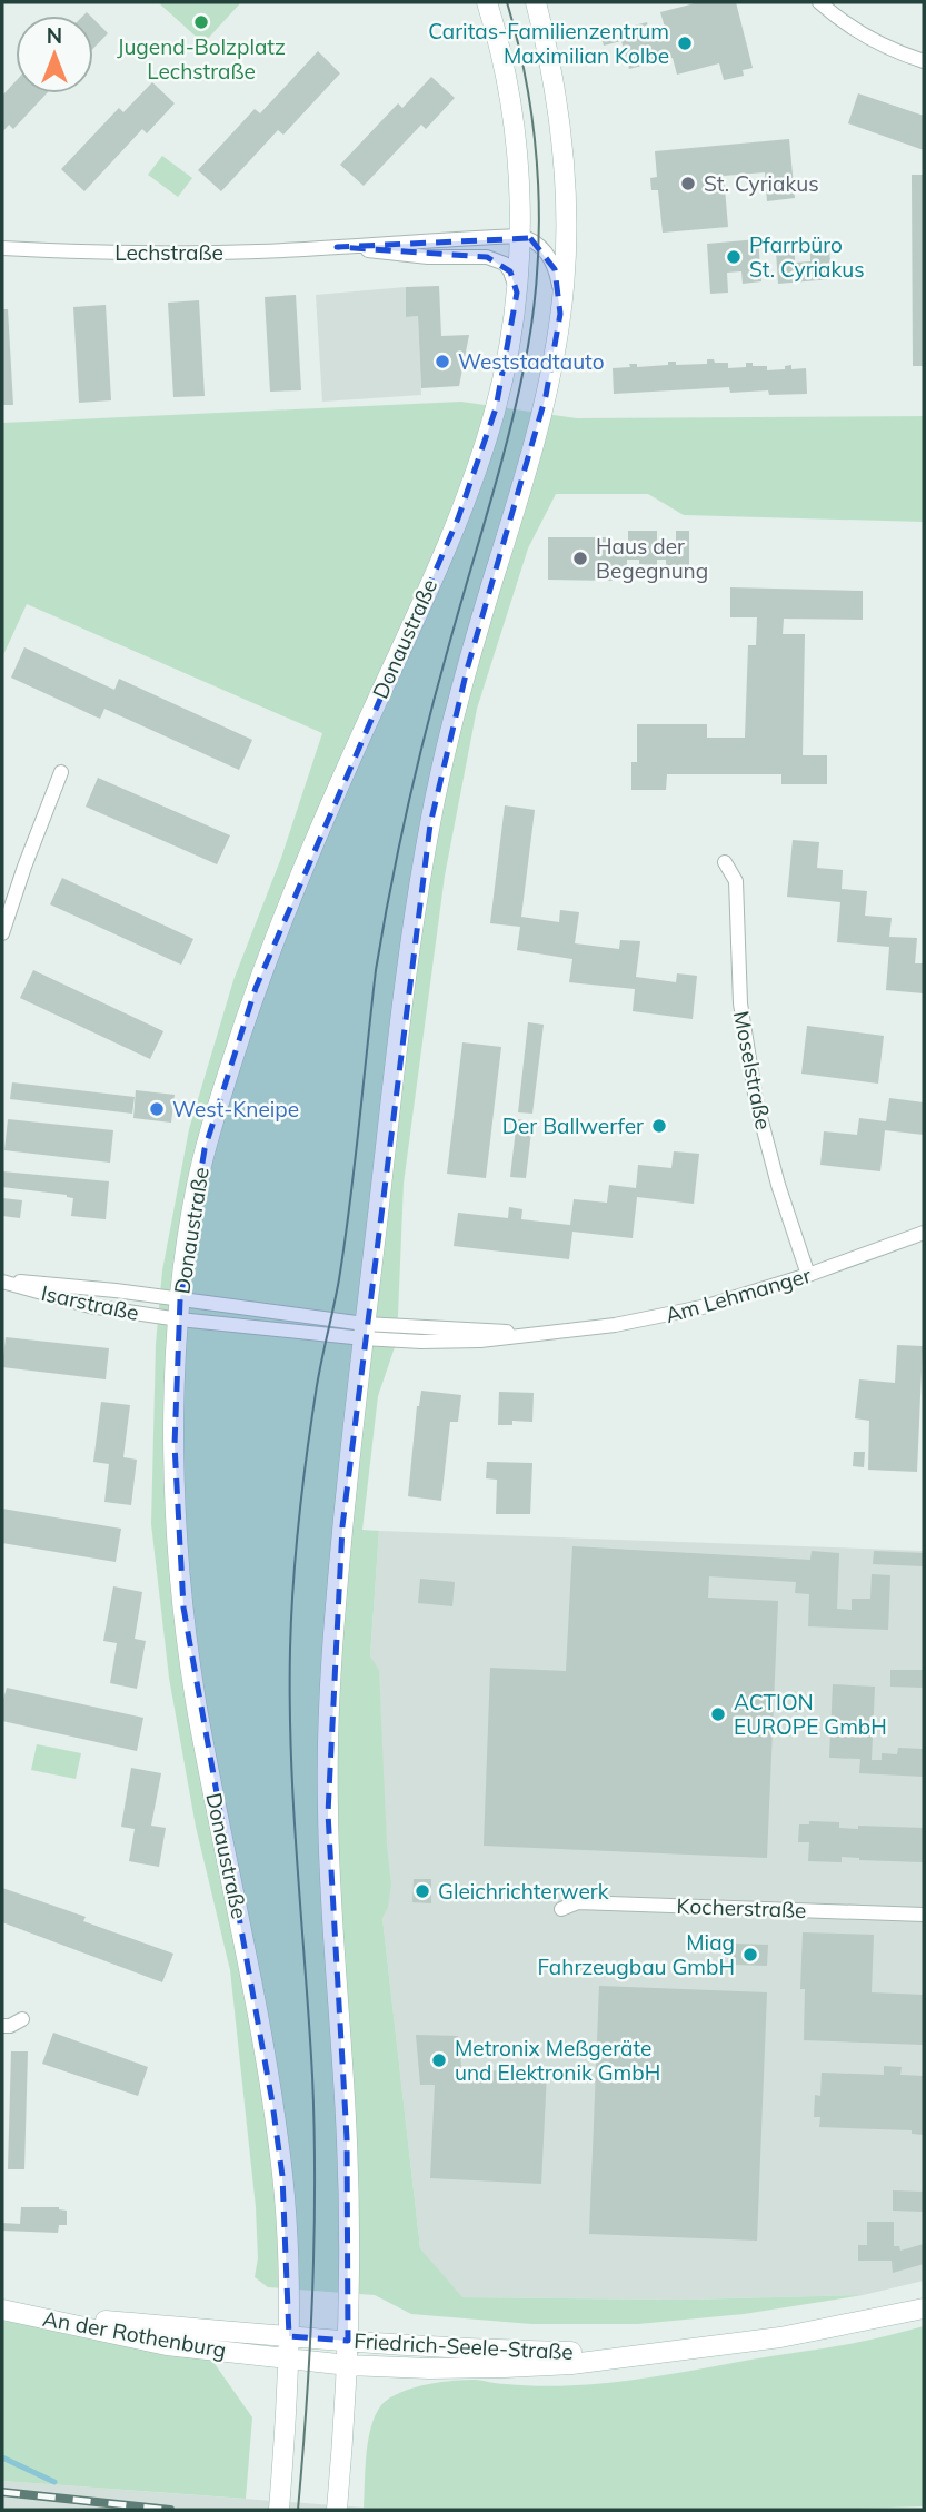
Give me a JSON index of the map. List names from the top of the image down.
{
  "streets": {
    "main road": ["Donaustraße", "An der Rothenburg", "Friedrich-Seele-Straße"],
    "street": [
      "Lechstraße",
      "Moselstraße",
      "Am Lehmanger",
      "Isarstraße",
      "Kocherstraße"
    ]
  },
  "crossings": [
    ["Lechstraße", "Donaustraße"],
    ["Donaustraße", "Isarstraße"],
    ["Donaustraße", "An der Rothenburg"],
    ["Donaustraße", "Friedrich-Seele-Straße"],
    ["Moselstraße", "Am Lehmanger"],
    ["Am Lehmanger", "Isarstraße"],
    ["An der Rothenburg", "Friedrich-Seele-Straße"]
  ],
  "places": [
    "Jugend-Bolzplatz Lechstraße",
    "Caritas-Familienzentrum Maximilian Kolbe",
    "St. Cyriakus",
    "Pfarrbüro St. Cyriakus",
    "Weststadtauto",
    "Haus der Begegnung",
    "West-Kneipe",
    "Der Ballwerfer",
    "ACTION EUROPE GmbH",
    "Gleichrichterwerk",
    "Miag Fahrzeugbau GmbH",
    "Metronix Meßgeräte und Elektronik GmbH"
  ],
  "north": "top"
}
